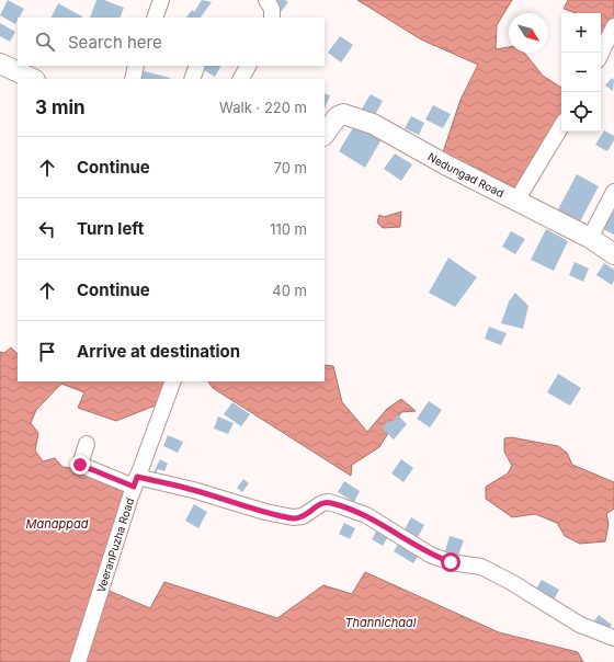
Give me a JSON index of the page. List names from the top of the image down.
{
  "streets": {
    "main road": ["Nedungad Road"],
    "street": ["VeeranPuzha Road"]
  },
  "water": ["Manappad", "Thannichaal"],
  "north": "bottom right",
  "page": {
    "map_buttons": ["+", "−"],
    "search": "Search here",
    "heading": ["3 min", "Walk · 220 m"],
    "list": [
      ["Continue", "70 m"],
      ["Turn left", "110 m"],
      ["Continue", "40 m"],
      "Arrive at destination"
    ]
  }
}
